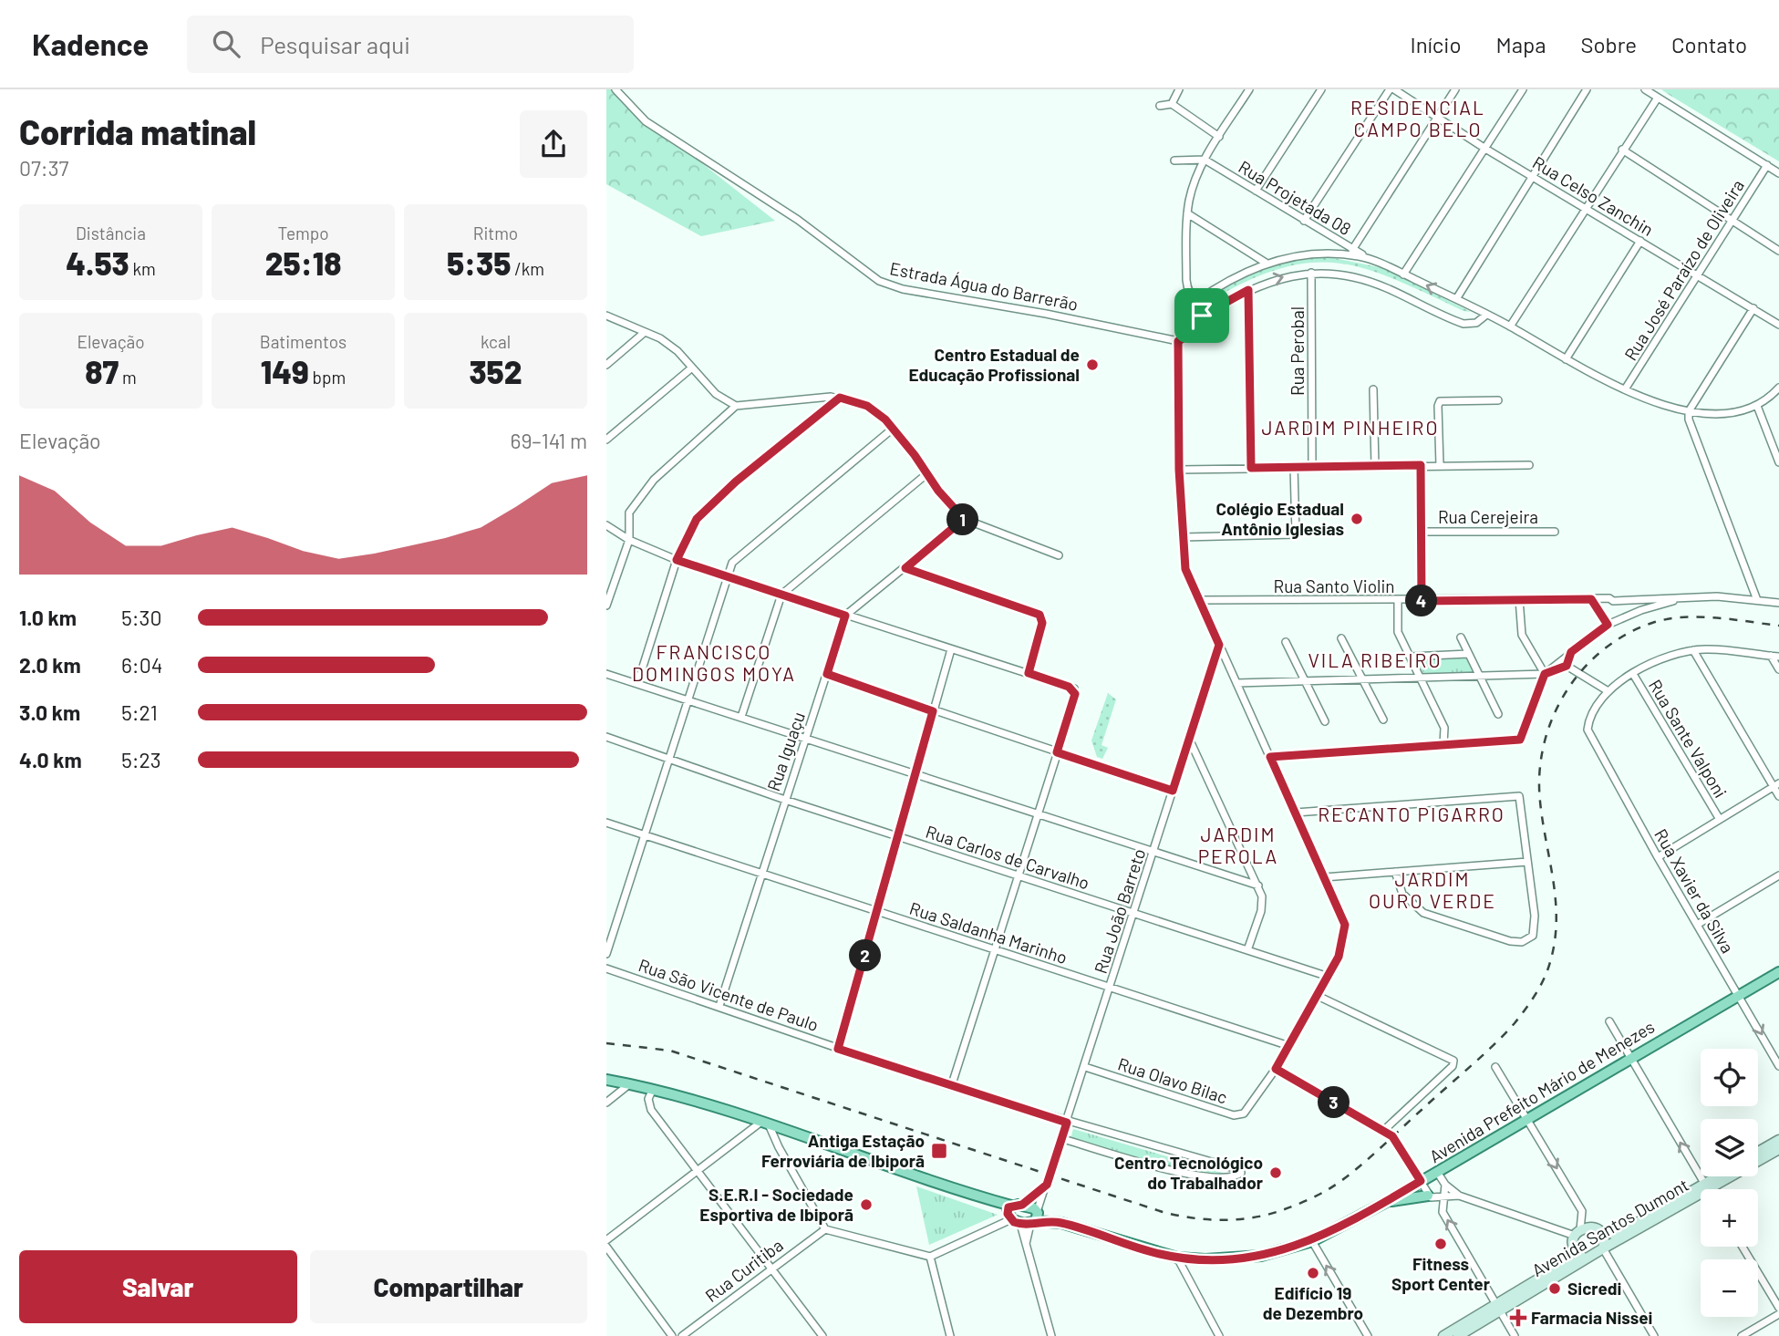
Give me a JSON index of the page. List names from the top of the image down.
{
  "streets": {
    "main road": ["Avenida Prefeito Mário de Menezes", "Avenida Santos Dumont"],
    "street": [
      "Rua Celso Zanchin",
      "Rua Projetada 08",
      "Rua José Paraízo de Oliveira",
      "Estrada Água do Barrerão",
      "Rua Perobal",
      "Rua Cerejeira",
      "Rua Santo Violin",
      "Rua Sante Valponi",
      "Rua Iguaçu",
      "Rua Carlos de Carvalho",
      "Rua Xavier da Silva",
      "Rua João Barreto",
      "Rua Saldanha Marinho",
      "Rua São Vicente de Paulo",
      "Rua Olavo Bilac",
      "Rua Curitiba"
    ]
  },
  "crossings": [
    ["Rua Celso Zanchin", "Rua José Paraízo de Oliveira"],
    ["Estrada Água do Barrerão", "Rua Olavo Bilac"],
    ["Rua Santo Violin", "Rua Olavo Bilac"],
    ["Rua Iguaçu", "Rua Carlos de Carvalho"],
    ["Rua Iguaçu", "Rua Saldanha Marinho"],
    ["Rua Iguaçu", "Rua São Vicente de Paulo"],
    ["Rua Carlos de Carvalho", "Rua João Barreto"],
    ["Rua Carlos de Carvalho", "Rua Olavo Bilac"],
    ["Rua Xavier da Silva", "Avenida Prefeito Mário de Menezes"],
    ["Rua João Barreto", "Rua Saldanha Marinho"],
    ["Rua João Barreto", "Rua São Vicente de Paulo"],
    ["Rua João Barreto", "Rua Olavo Bilac"],
    ["Rua João Barreto", "Avenida Prefeito Mário de Menezes"],
    ["Rua Saldanha Marinho", "Rua Olavo Bilac"]
  ],
  "districts": [
    "RESIDENCIAL CAMPO BELO",
    "JARDIM PINHEIRO",
    "FRANCISCO DOMINGOS MOYA",
    "VILA RIBEIRO",
    "RECANTO PIGARRO",
    "JARDIM PEROLA",
    "JARDIM OURO VERDE"
  ],
  "places": {
    "other": [
      "Centro Estadual de Educação Profissional",
      "Colégio Estadual Antônio Iglesias",
      "Centro Tecnológico do Trabalhador",
      "S.E.R.I - Sociedade Esportiva de Ibiporã",
      "Fitness Sport Center",
      "Edifício 19 de Dezembro",
      "Sicredi"
    ],
    "transit": ["Antiga Estação Ferroviária de Ibiporã"],
    "health": ["Farmacia Nissei"]
  },
  "page": {
    "header": "Kadence",
    "search": "Pesquisar aqui",
    "nav": [
      "Início",
      "Mapa",
      "Sobre",
      "Contato"
    ],
    "heading": ["Corrida matinal", "07:37"],
    "stats": [
      ["Distância", "4.53 km"],
      ["Tempo", "25:18"],
      ["Ritmo", "5:35 /km"],
      ["Elevação", "87 m"],
      ["Batimentos", "149 bpm"],
      ["kcal", "352"]
    ],
    "chart": ["Elevação", "69–141 m"],
    "pins": [
      "1",
      "4",
      "2",
      "3"
    ],
    "list": [
      {
        "name": "1.0 km",
        "note": "5:30"
      },
      {
        "name": "2.0 km",
        "note": "6:04"
      },
      {
        "name": "3.0 km",
        "note": "5:21"
      },
      {
        "name": "4.0 km",
        "note": "5:23"
      }
    ],
    "map_buttons": ["+", "−"],
    "buttons": ["Salvar", "Compartilhar"]
  }
}
